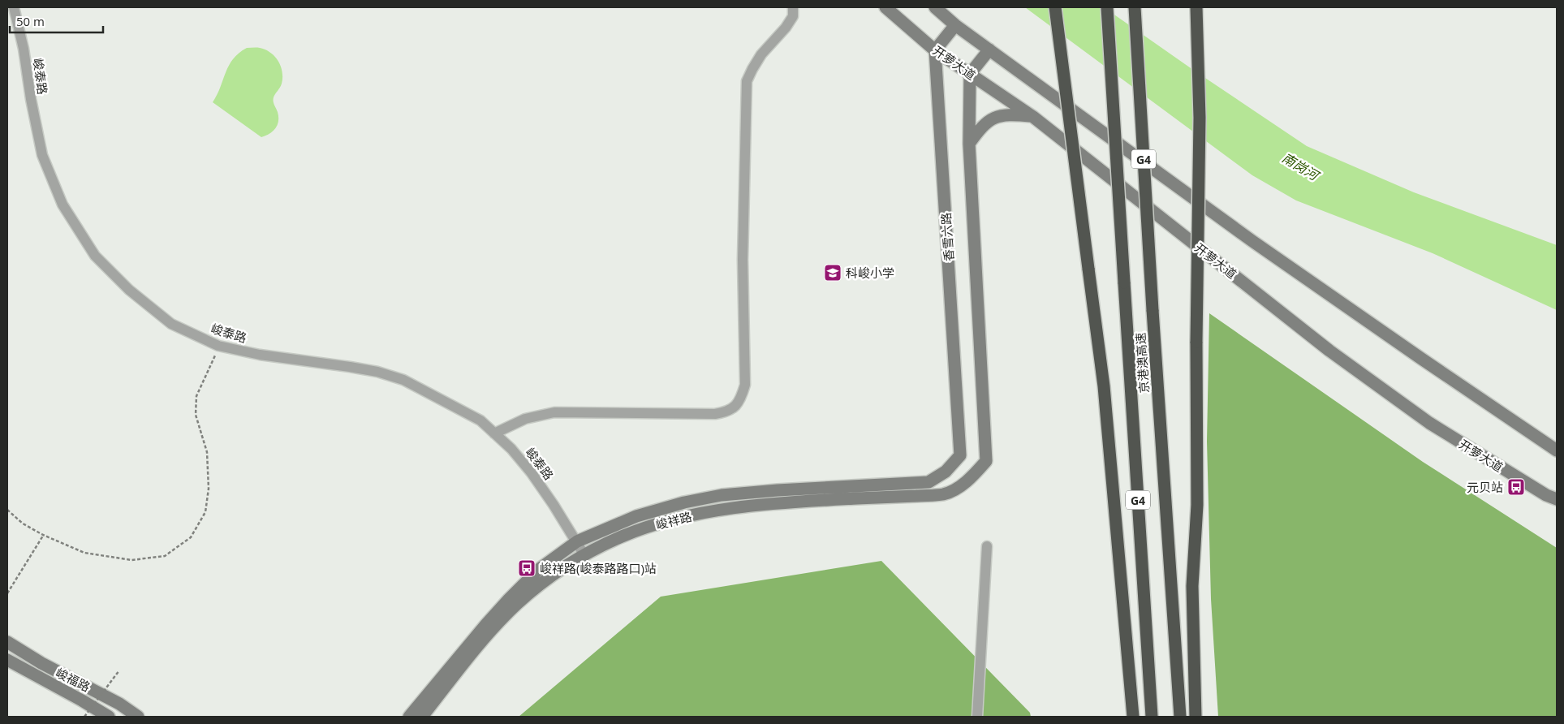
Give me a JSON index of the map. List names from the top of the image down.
{
  "streets": {
    "highway": ["G4", "京港澳高速"],
    "street": [
      "开萝大道",
      "峻泰路",
      "香雪六路",
      "峻祥路",
      "峻福路"
    ]
  },
  "crossings": [
    ["开萝大道", "香雪六路"],
    ["峻泰路", "峻祥路"],
    ["香雪六路", "峻祥路"]
  ],
  "water": ["南岗河"],
  "places": {
    "school or university": ["科峻小学"],
    "bus stop": ["元贝站", "峻祥路(峻泰路路口)站"]
  },
  "scale_bar": "50 m"
}
